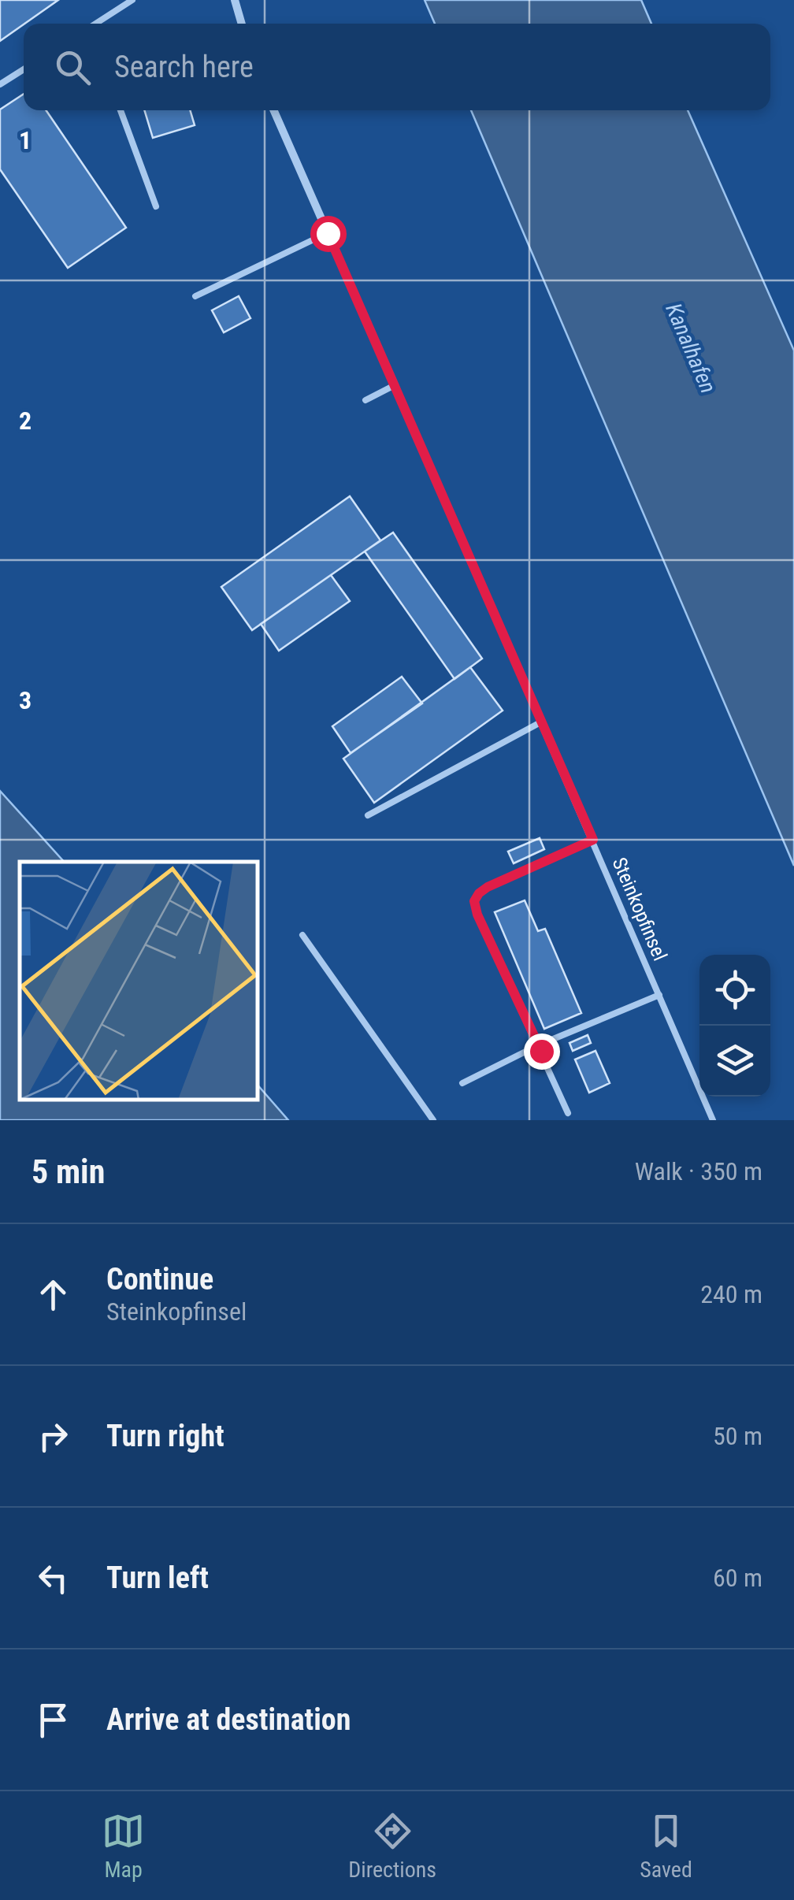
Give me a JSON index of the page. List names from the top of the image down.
{
  "streets": {
    "street": ["Steinkopfinsel"]
  },
  "water": ["Kanalhafen"],
  "page": {
    "search": "Search here",
    "heading": ["5 min", "Walk · 350 m"],
    "list": [
      ["Continue", "Steinkopfinsel", "240 m"],
      ["Turn right", "50 m"],
      ["Turn left", "60 m"],
      "Arrive at destination"
    ],
    "nav": ["Map", "Directions", "Saved"]
  },
  "grid": {
    "rows": ["1", "2", "3"]
  }
}
